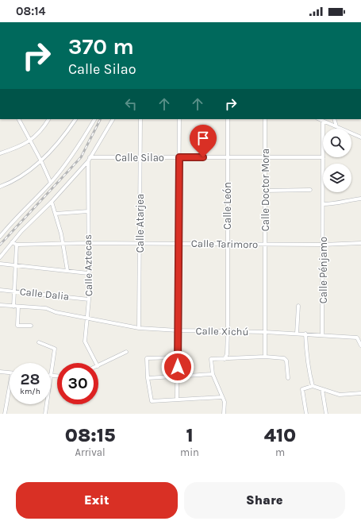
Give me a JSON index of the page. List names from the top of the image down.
{
  "streets": {
    "street": [
      "Calle Silao",
      "Calle Doctor Mora",
      "Calle León",
      "Calle Atarjea",
      "Calle Tarimoro",
      "Calle Aztecas",
      "Calle Pénjamo",
      "Calle Dalia",
      "Calle Xichú"
    ]
  },
  "crossings": [
    ["Calle Silao", "Calle Doctor Mora"],
    ["Calle Silao", "Calle León"],
    ["Calle Silao", "Calle Atarjea"],
    ["Calle Silao", "Calle Pénjamo"],
    ["Calle Doctor Mora", "Calle Tarimoro"],
    ["Calle Doctor Mora", "Calle Xichú"],
    ["Calle León", "Calle Tarimoro"],
    ["Calle León", "Calle Xichú"],
    ["Calle Atarjea", "Calle Tarimoro"],
    ["Calle Atarjea", "Calle Xichú"],
    ["Calle Tarimoro", "Calle Aztecas"],
    ["Calle Tarimoro", "Calle Pénjamo"],
    ["Calle Aztecas", "Calle Dalia"],
    ["Calle Aztecas", "Calle Xichú"],
    ["Calle Pénjamo", "Calle Xichú"]
  ],
  "page": {
    "status": "08:14",
    "turn": ["370 m", "Calle Silao"],
    "speed": "28 km/h",
    "limit": "30",
    "eta": [
      "08:15",
      "Arrival",
      "1",
      "min",
      "410",
      "m"
    ],
    "buttons": ["Exit", "Share"]
  }
}
